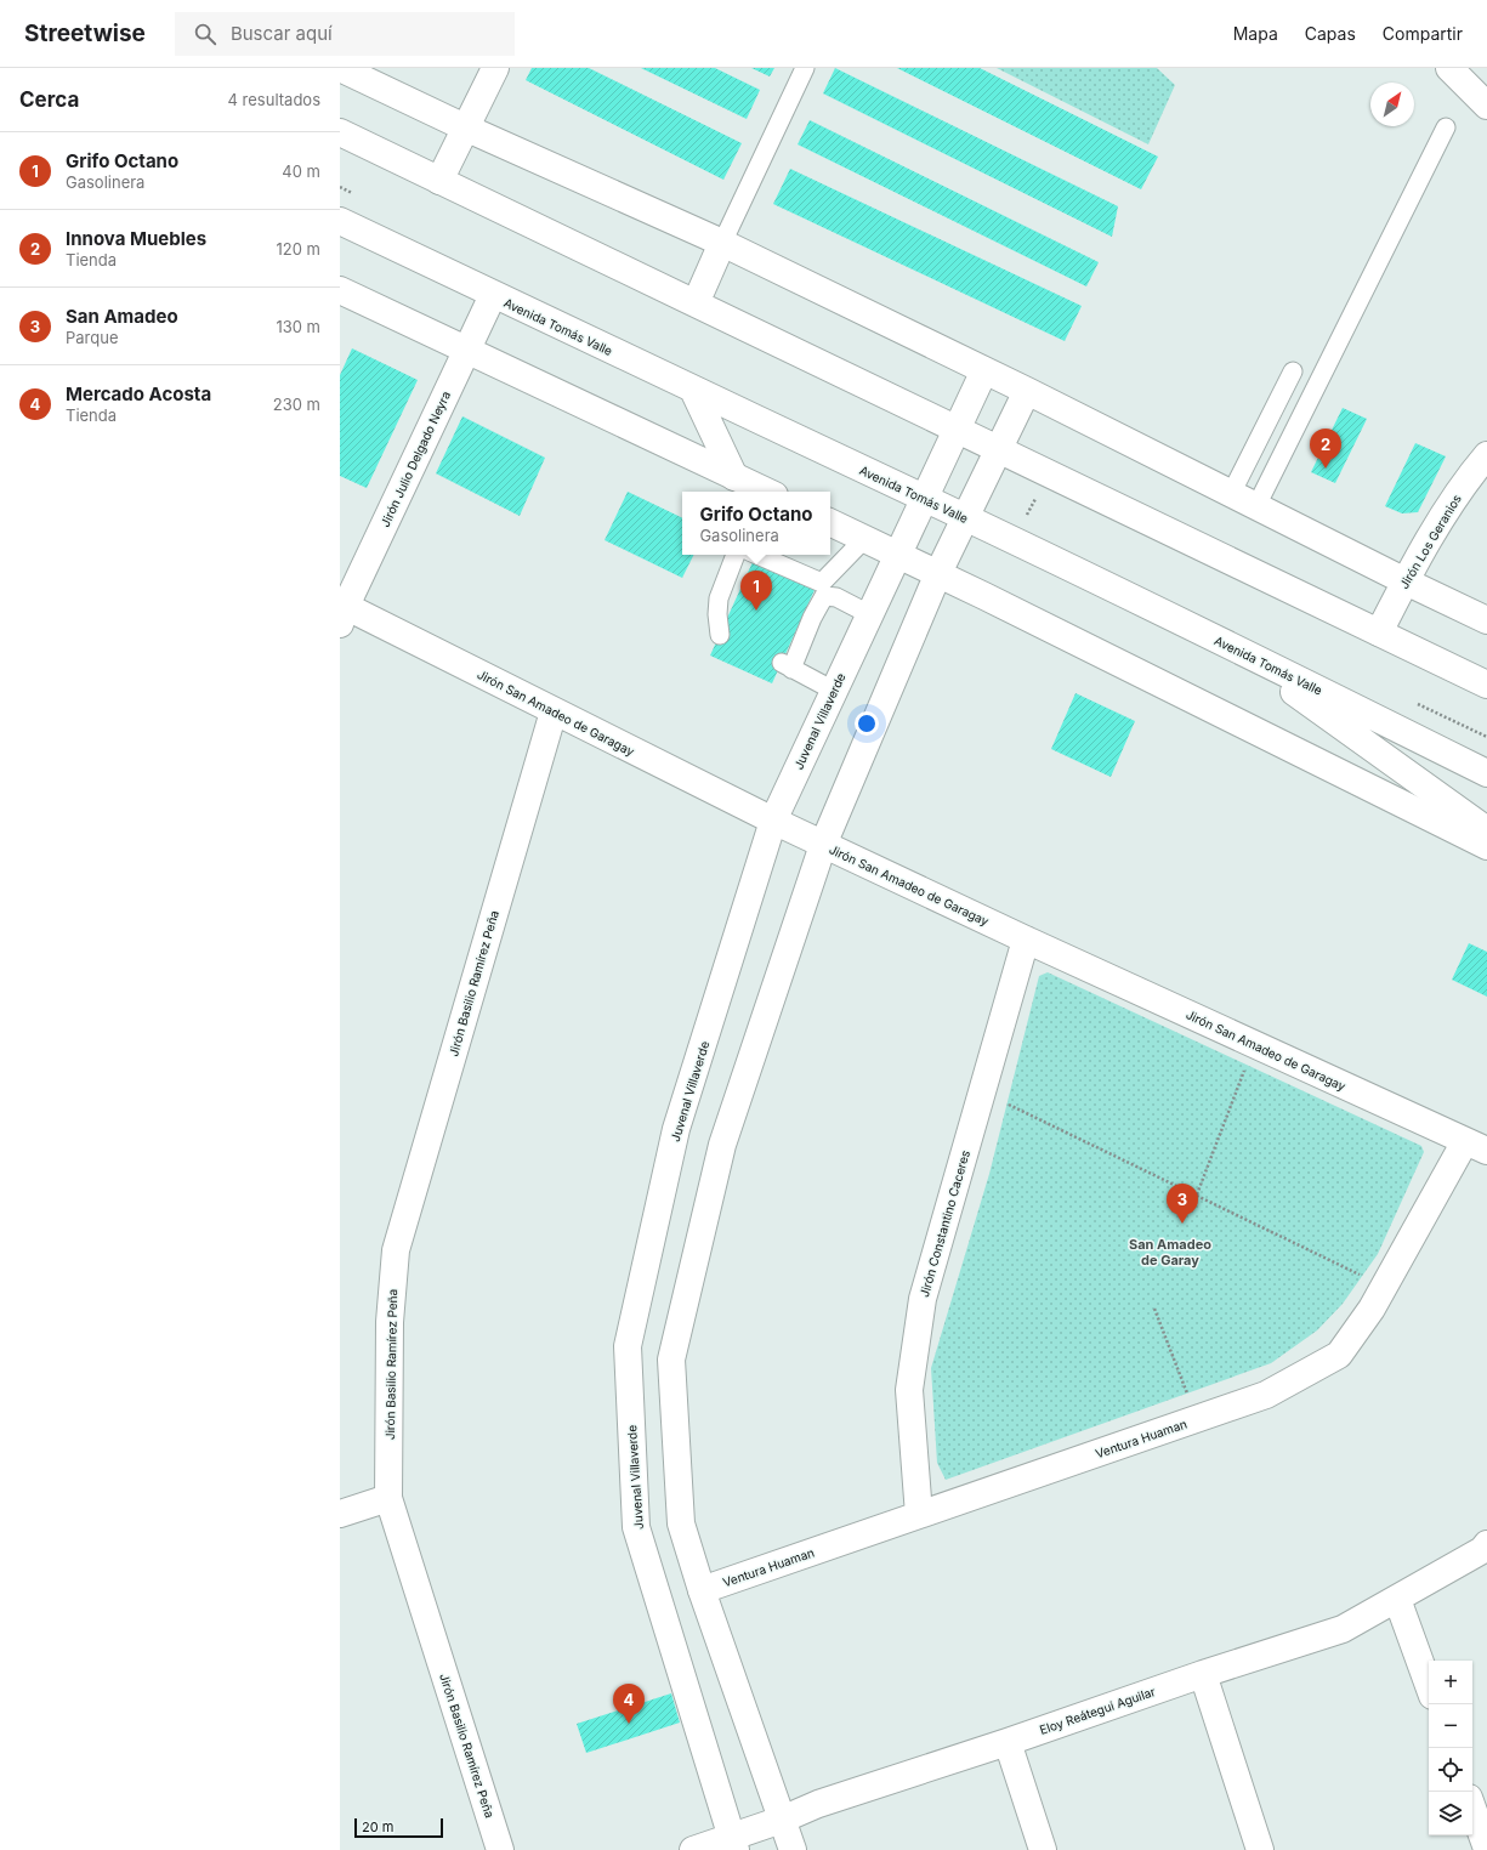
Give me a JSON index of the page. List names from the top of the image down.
{
  "streets": {
    "street": [
      "Avenida Tomás Valle",
      "Jirón Julio Delgado Neyra",
      "Jirón Los Geranios",
      "Jirón San Amadeo de Garagay",
      "Juvenal Villaverde",
      "Jirón Basilio Ramírez Peña",
      "Jirón Constantino Caceres",
      "Ventura Huaman",
      "Eloy Reátegui Aguilar"
    ]
  },
  "crossings": [
    ["Avenida Tomás Valle", "Jirón Julio Delgado Neyra"],
    ["Avenida Tomás Valle", "Juvenal Villaverde"],
    ["Jirón Julio Delgado Neyra", "Jirón San Amadeo de Garagay"],
    ["Jirón San Amadeo de Garagay", "Juvenal Villaverde"],
    ["Jirón San Amadeo de Garagay", "Jirón Basilio Ramírez Peña"],
    ["Jirón San Amadeo de Garagay", "Jirón Constantino Caceres"],
    ["Jirón San Amadeo de Garagay", "Ventura Huaman"],
    ["Juvenal Villaverde", "Eloy Reátegui Aguilar"],
    ["Jirón Constantino Caceres", "Ventura Huaman"]
  ],
  "districts": ["San Amadeo de Garay"],
  "scale_bar": "20 m",
  "north": "top right",
  "page": {
    "header": "Streetwise",
    "search": "Buscar aquí",
    "nav": ["Mapa", "Capas", "Compartir"],
    "heading": ["Cerca", "4 resultados"],
    "list": [
      {
        "mark": "1",
        "name": "Grifo Octano",
        "note": "Gasolinera",
        "value": "40 m"
      },
      {
        "mark": "2",
        "name": "Innova Muebles",
        "note": "Tienda",
        "value": "120 m"
      },
      {
        "mark": "3",
        "name": "San Amadeo",
        "note": "Parque",
        "value": "130 m"
      },
      {
        "mark": "4",
        "name": "Mercado Acosta",
        "note": "Tienda",
        "value": "230 m"
      }
    ],
    "pins": [
      "2",
      "1",
      "3",
      "4"
    ],
    "popup": ["Grifo Octano", "Gasolinera"],
    "map_buttons": ["+", "−"],
    "scale": "20 m"
  }
}
